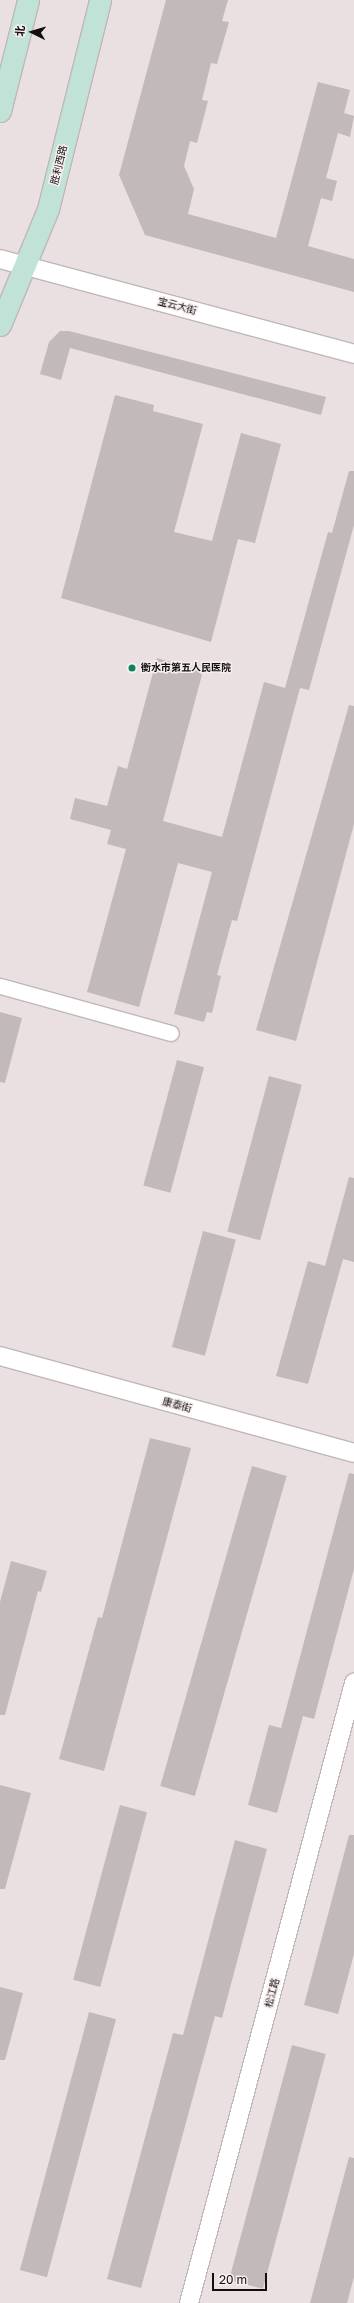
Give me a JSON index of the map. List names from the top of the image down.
{
  "streets": {
    "main road": ["胜利西路"],
    "street": ["宝云大街", "康泰街", "松江路"]
  },
  "crossings": [
    ["胜利西路", "宝云大街"]
  ],
  "places": ["衡水市第五人民医院"],
  "scale_bar": "20 m",
  "north": "left"
}
